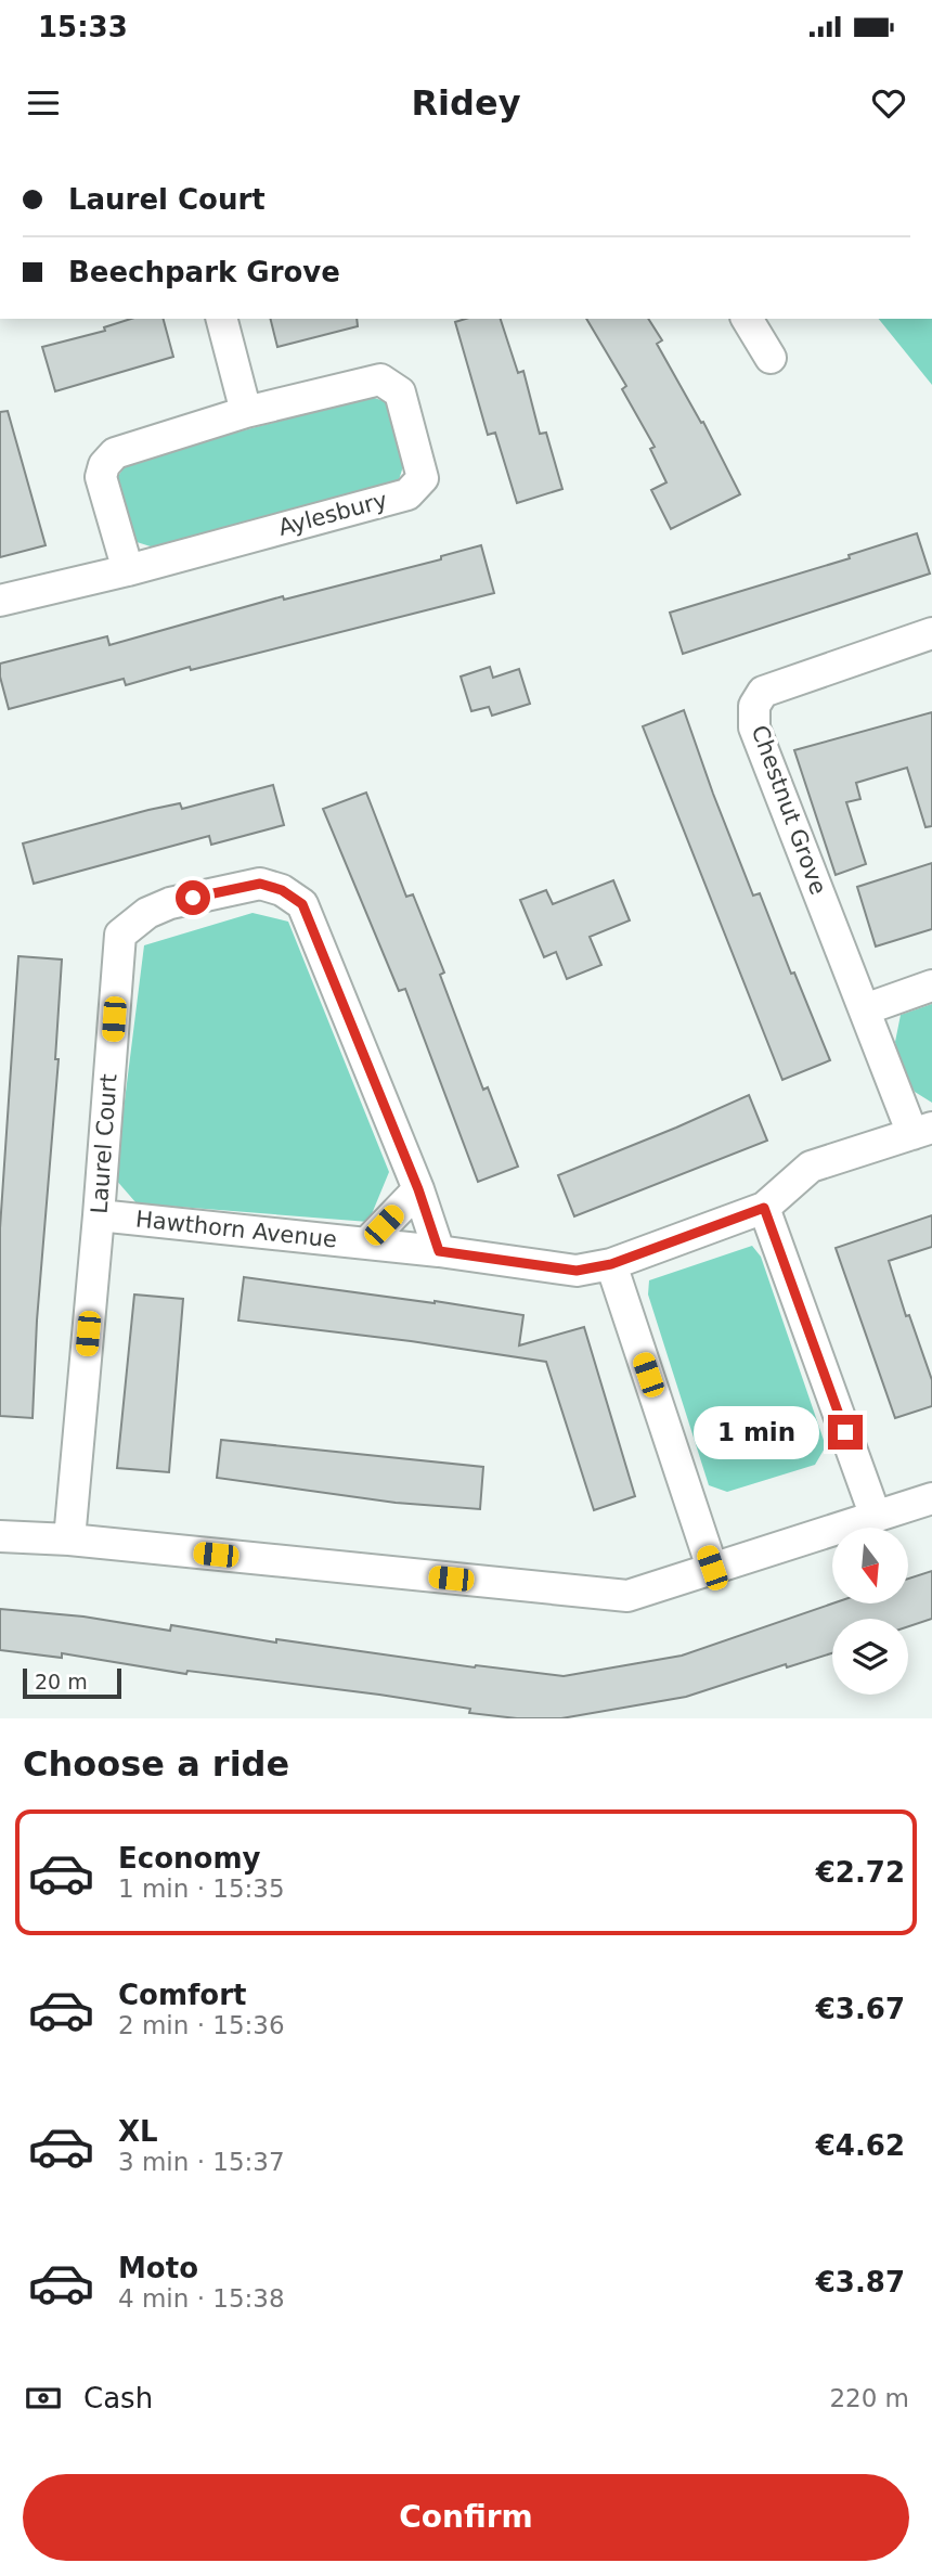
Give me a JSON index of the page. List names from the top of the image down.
{
  "streets": {
    "street": [
      "Aylesbury",
      "Chestnut Grove",
      "Laurel Court",
      "Hawthorn Avenue"
    ]
  },
  "crossings": [
    ["Chestnut Grove", "Hawthorn Avenue"],
    ["Laurel Court", "Hawthorn Avenue"]
  ],
  "scale_bar": "20 m",
  "north": "bottom",
  "page": {
    "status": "15:33",
    "header": "Ridey",
    "banner": ["Laurel Court", "Beechpark Grove"],
    "bubble": "1 min",
    "scale": "20 m",
    "heading": "Choose a ride",
    "list": [
      {
        "name": "Economy",
        "note": "1 min · 15:35",
        "value": "€2.72"
      },
      {
        "name": "Comfort",
        "note": "2 min · 15:36",
        "value": "€3.67"
      },
      {
        "name": "XL",
        "note": "3 min · 15:37",
        "value": "€4.62"
      },
      {
        "name": "Moto",
        "note": "4 min · 15:38",
        "value": "€3.87"
      }
    ],
    "pay": ["Cash", "220 m"],
    "buttons": "Confirm"
  }
}
